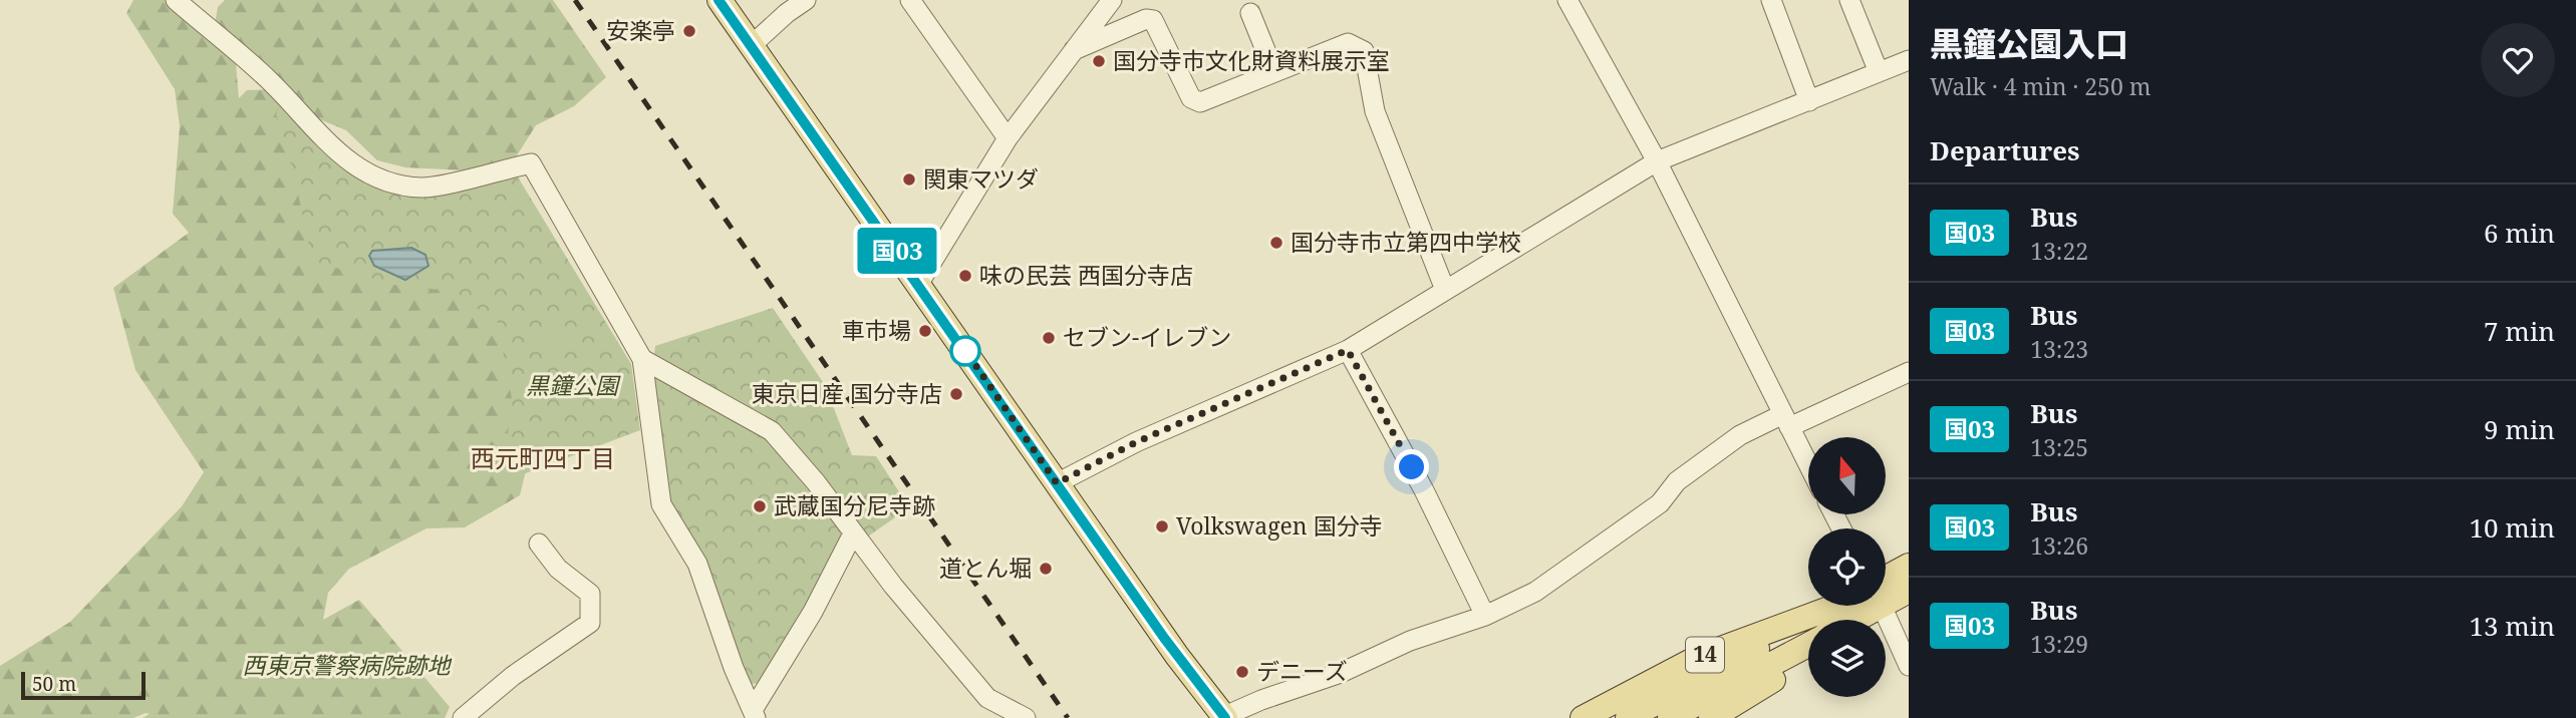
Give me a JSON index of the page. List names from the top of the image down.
{
  "streets": {
    "main road": ["14"]
  },
  "districts": ["西元町四丁目"],
  "parks": ["黒鐘公園", "西東京警察病院跡地"],
  "places": [
    "安楽亭",
    "国分寺市文化財資料展示室",
    "関東マツダ",
    "国分寺市立第四中学校",
    "味の民芸 西国分寺店",
    "車市場",
    "セブン-イレブン",
    "東京日産 国分寺店",
    "武蔵国分尼寺跡",
    "Volkswagen 国分寺",
    "道とん堀",
    "デニーズ"
  ],
  "lines": ["bus line 国03"],
  "scale_bar": "50 m",
  "north": "top",
  "page": {
    "on_map": "国03",
    "heading": [
      ["黒鐘公園入口", "Walk · 4 min · 250 m"],
      "Departures"
    ],
    "list": [
      {
        "mark": "国03",
        "name": "Bus",
        "note": "13:22",
        "value": "6 min"
      },
      {
        "mark": "国03",
        "name": "Bus",
        "note": "13:23",
        "value": "7 min"
      },
      {
        "mark": "国03",
        "name": "Bus",
        "note": "13:25",
        "value": "9 min"
      },
      {
        "mark": "国03",
        "name": "Bus",
        "note": "13:26",
        "value": "10 min"
      },
      {
        "mark": "国03",
        "name": "Bus",
        "note": "13:29",
        "value": "13 min"
      }
    ],
    "scale": "50 m"
  }
}
